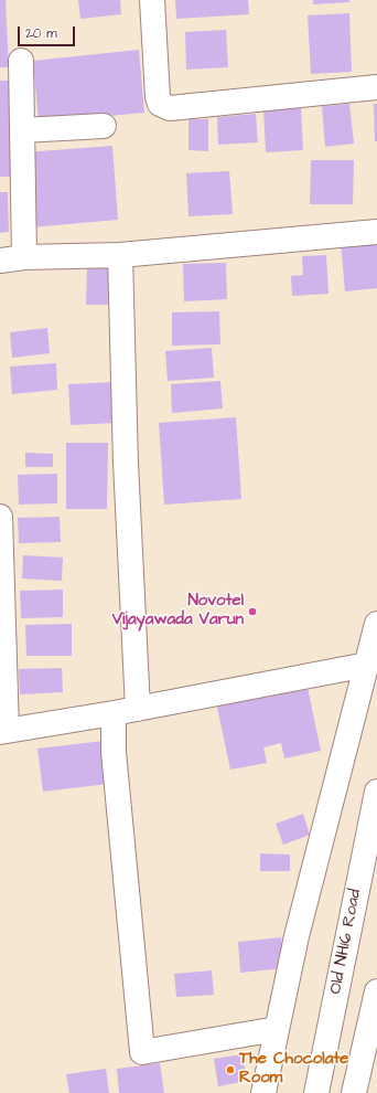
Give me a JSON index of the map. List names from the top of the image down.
{
  "streets": {
    "street": ["Old NH16 Road"]
  },
  "places": ["Novotel Vijayawada Varun", "The Chocolate Room"],
  "scale_bar": "20 m"
}
